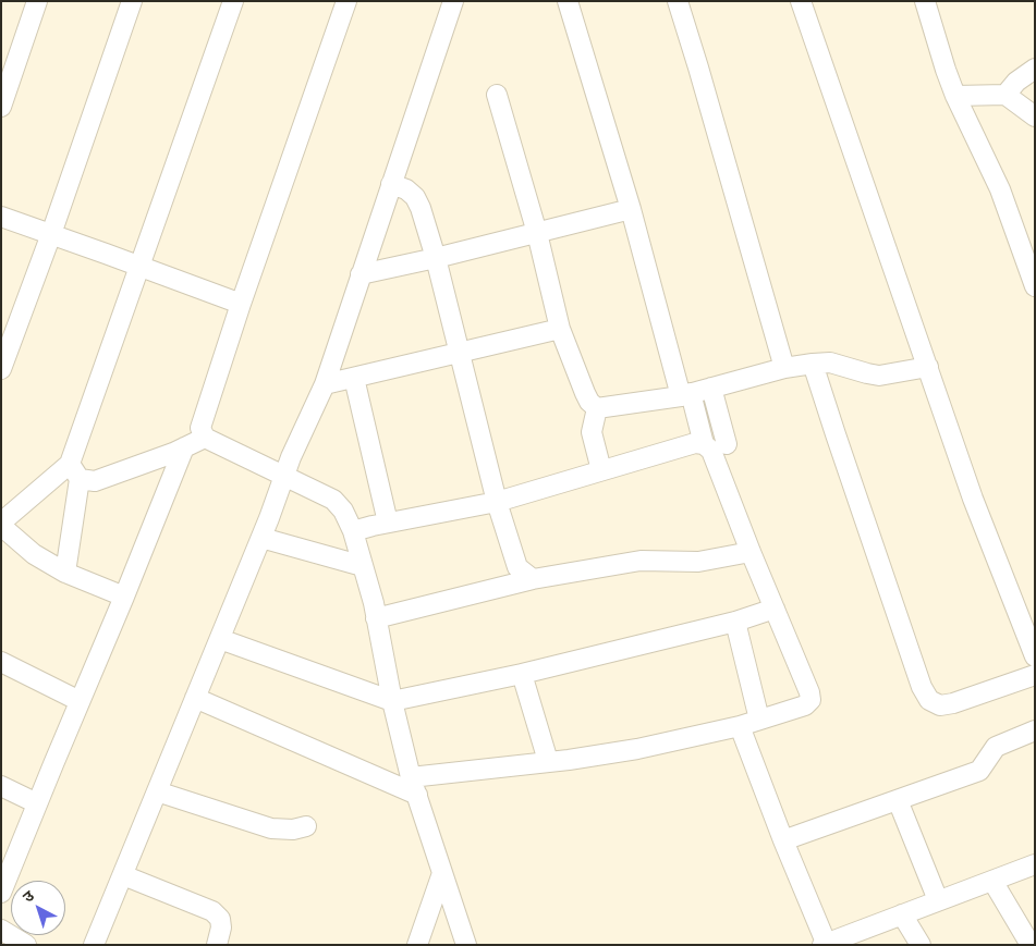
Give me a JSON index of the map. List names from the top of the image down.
{
  "north": "top left"
}
